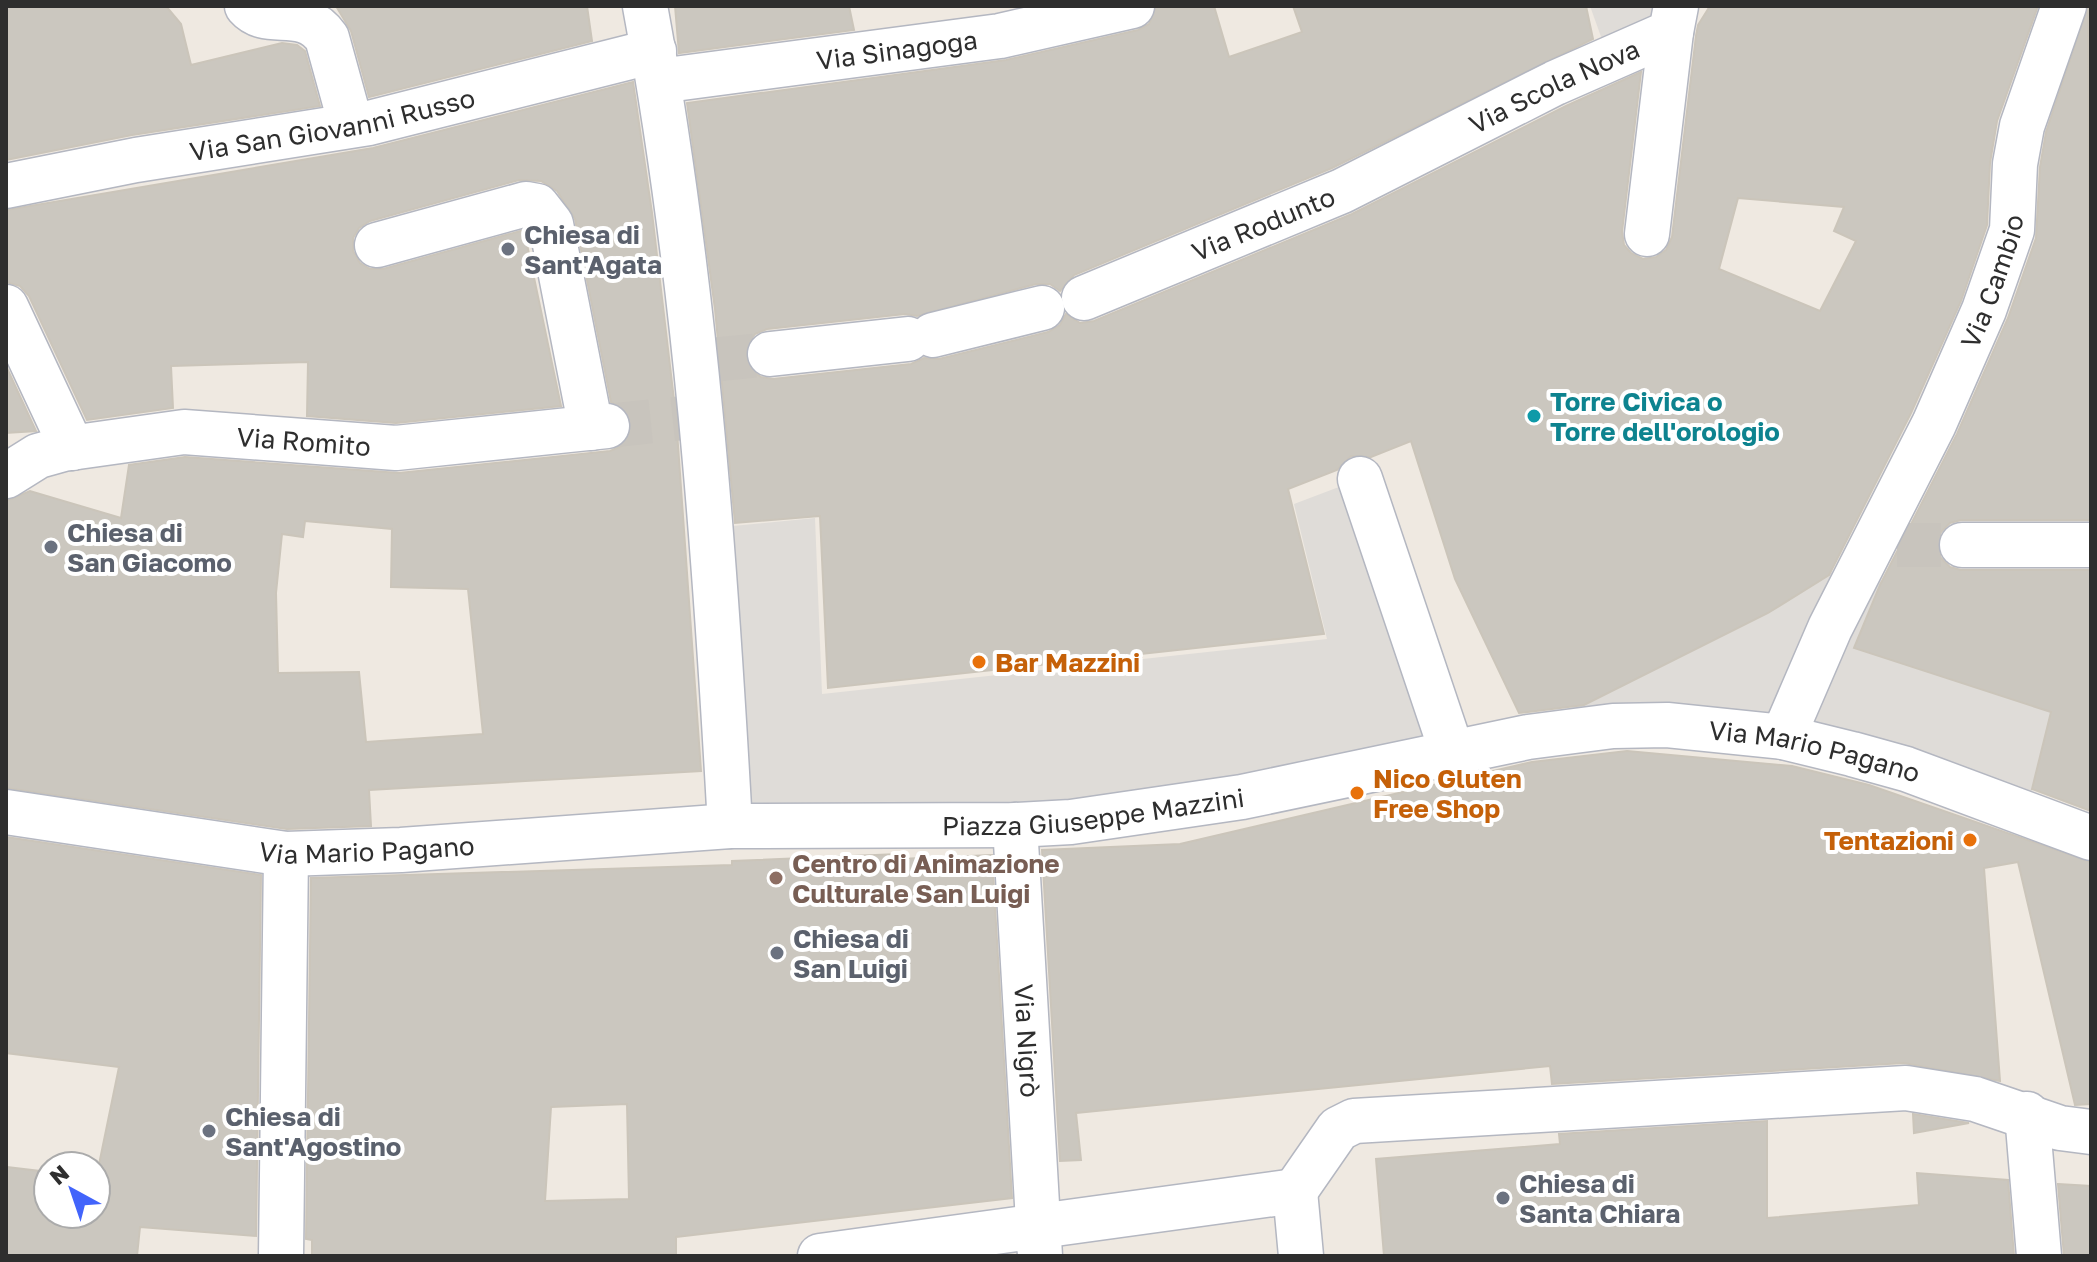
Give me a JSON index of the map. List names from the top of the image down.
{
  "streets": {
    "street": [
      "Via Sinagoga",
      "Via Scola Nova",
      "Via San Giovanni Russo",
      "Via Rodunto",
      "Via Cambio",
      "Via Romito",
      "Via Mario Pagano",
      "Piazza Giuseppe Mazzini",
      "Via Nigrò"
    ]
  },
  "crossings": [
    ["Via Sinagoga", "Via San Giovanni Russo"],
    ["Via Scola Nova", "Via Rodunto"],
    ["Via Cambio", "Via Mario Pagano"],
    ["Via Mario Pagano", "Piazza Giuseppe Mazzini"],
    ["Piazza Giuseppe Mazzini", "Via Nigrò"]
  ],
  "places": [
    "Chiesa di Sant'Agata",
    "Torre Civica o Torre dell'orologio",
    "Chiesa di San Giacomo",
    "Bar Mazzini",
    "Nico Gluten Free Shop",
    "Tentazioni",
    "Centro di Animazione Culturale San Luigi",
    "Chiesa di San Luigi",
    "Chiesa di Sant'Agostino",
    "Chiesa di Santa Chiara"
  ],
  "north": "top left"
}
